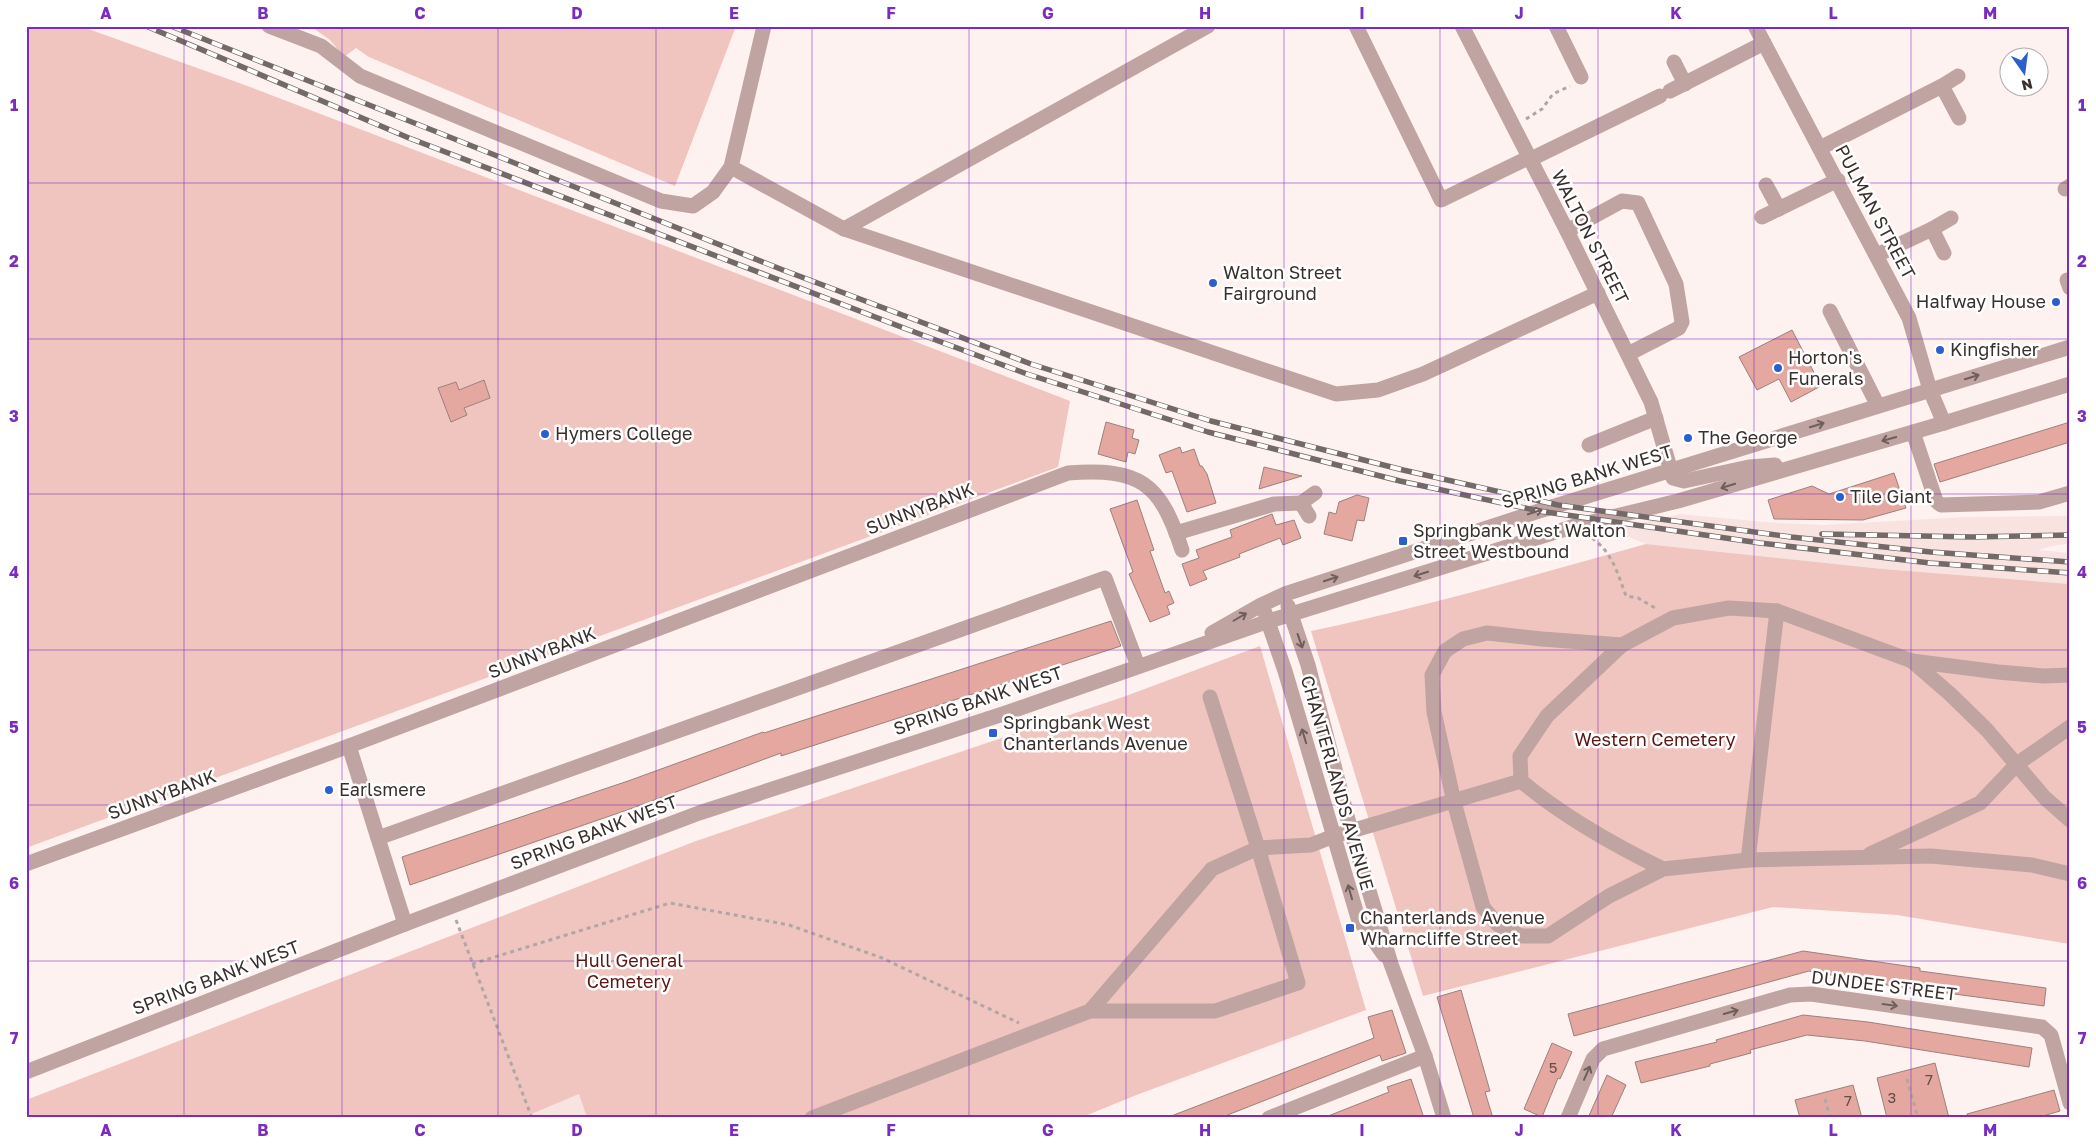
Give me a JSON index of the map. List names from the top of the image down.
{
  "streets": {
    "street": [
      "PULMAN STREET",
      "WALTON STREET",
      "SPRING BANK WEST",
      "SUNNYBANK",
      "CHANTERLANDS AVENUE",
      "DUNDEE STREET"
    ]
  },
  "crossings": [
    ["PULMAN STREET", "SPRING BANK WEST"],
    ["WALTON STREET", "SPRING BANK WEST"],
    ["SPRING BANK WEST", "CHANTERLANDS AVENUE"]
  ],
  "one_way": ["DUNDEE STREET"],
  "parks": ["Western Cemetery", "Hull General Cemetery"],
  "places": {
    "other": [
      "Walton Street Fairground",
      "Halfway House",
      "Kingfisher",
      "Horton's Funerals",
      "Hymers College",
      "The George",
      "Tile Giant",
      "Earlsmere"
    ],
    "transit": ["Springbank West Walton Street Westbound", "Springbank West Chanterlands Avenue", "Chanterlands Avenue Wharncliffe Street"]
  },
  "house_numbers": [
    "5",
    "7",
    "3",
    "7"
  ],
  "north": "bottom",
  "grid": {
    "columns": [
      "A",
      "B",
      "C",
      "D",
      "E",
      "F",
      "G",
      "H",
      "I",
      "J",
      "K",
      "L",
      "M"
    ],
    "rows": [
      "1",
      "2",
      "3",
      "4",
      "5",
      "6",
      "7"
    ]
  }
}
